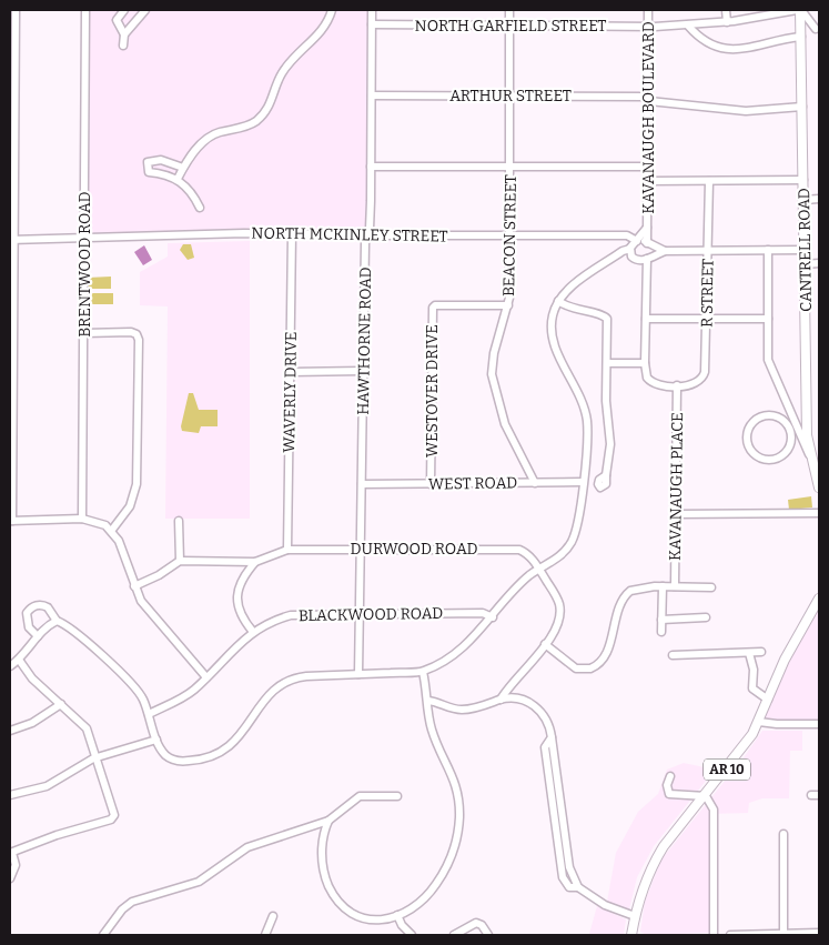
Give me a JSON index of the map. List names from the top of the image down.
{
  "streets": {
    "main road": ["CANTRELL ROAD", "AR 10"],
    "street": [
      "NORTH GARFIELD STREET",
      "ARTHUR STREET",
      "KAVANAUGH BOULEVARD",
      "NORTH MCKINLEY STREET",
      "BEACON STREET",
      "BRENTWOOD ROAD",
      "R STREET",
      "HAWTHORNE ROAD",
      "WESTOVER DRIVE",
      "WAVERLY DRIVE",
      "WEST ROAD",
      "KAVANAUGH PLACE",
      "DURWOOD ROAD",
      "BLACKWOOD ROAD"
    ]
  },
  "crossings": [
    ["NORTH GARFIELD STREET", "KAVANAUGH BOULEVARD"],
    ["NORTH GARFIELD STREET", "BEACON STREET"],
    ["NORTH GARFIELD STREET", "CANTRELL ROAD"],
    ["NORTH GARFIELD STREET", "HAWTHORNE ROAD"],
    ["ARTHUR STREET", "KAVANAUGH BOULEVARD"],
    ["ARTHUR STREET", "BEACON STREET"],
    ["ARTHUR STREET", "CANTRELL ROAD"],
    ["ARTHUR STREET", "HAWTHORNE ROAD"],
    ["KAVANAUGH BOULEVARD", "NORTH MCKINLEY STREET"],
    ["NORTH MCKINLEY STREET", "BEACON STREET"],
    ["NORTH MCKINLEY STREET", "BRENTWOOD ROAD"],
    ["NORTH MCKINLEY STREET", "HAWTHORNE ROAD"],
    ["NORTH MCKINLEY STREET", "WAVERLY DRIVE"],
    ["BEACON STREET", "WESTOVER DRIVE"],
    ["BEACON STREET", "WEST ROAD"],
    ["R STREET", "KAVANAUGH PLACE"],
    ["HAWTHORNE ROAD", "WEST ROAD"],
    ["HAWTHORNE ROAD", "DURWOOD ROAD"],
    ["HAWTHORNE ROAD", "BLACKWOOD ROAD"],
    ["WESTOVER DRIVE", "WEST ROAD"],
    ["WAVERLY DRIVE", "DURWOOD ROAD"]
  ]
}
